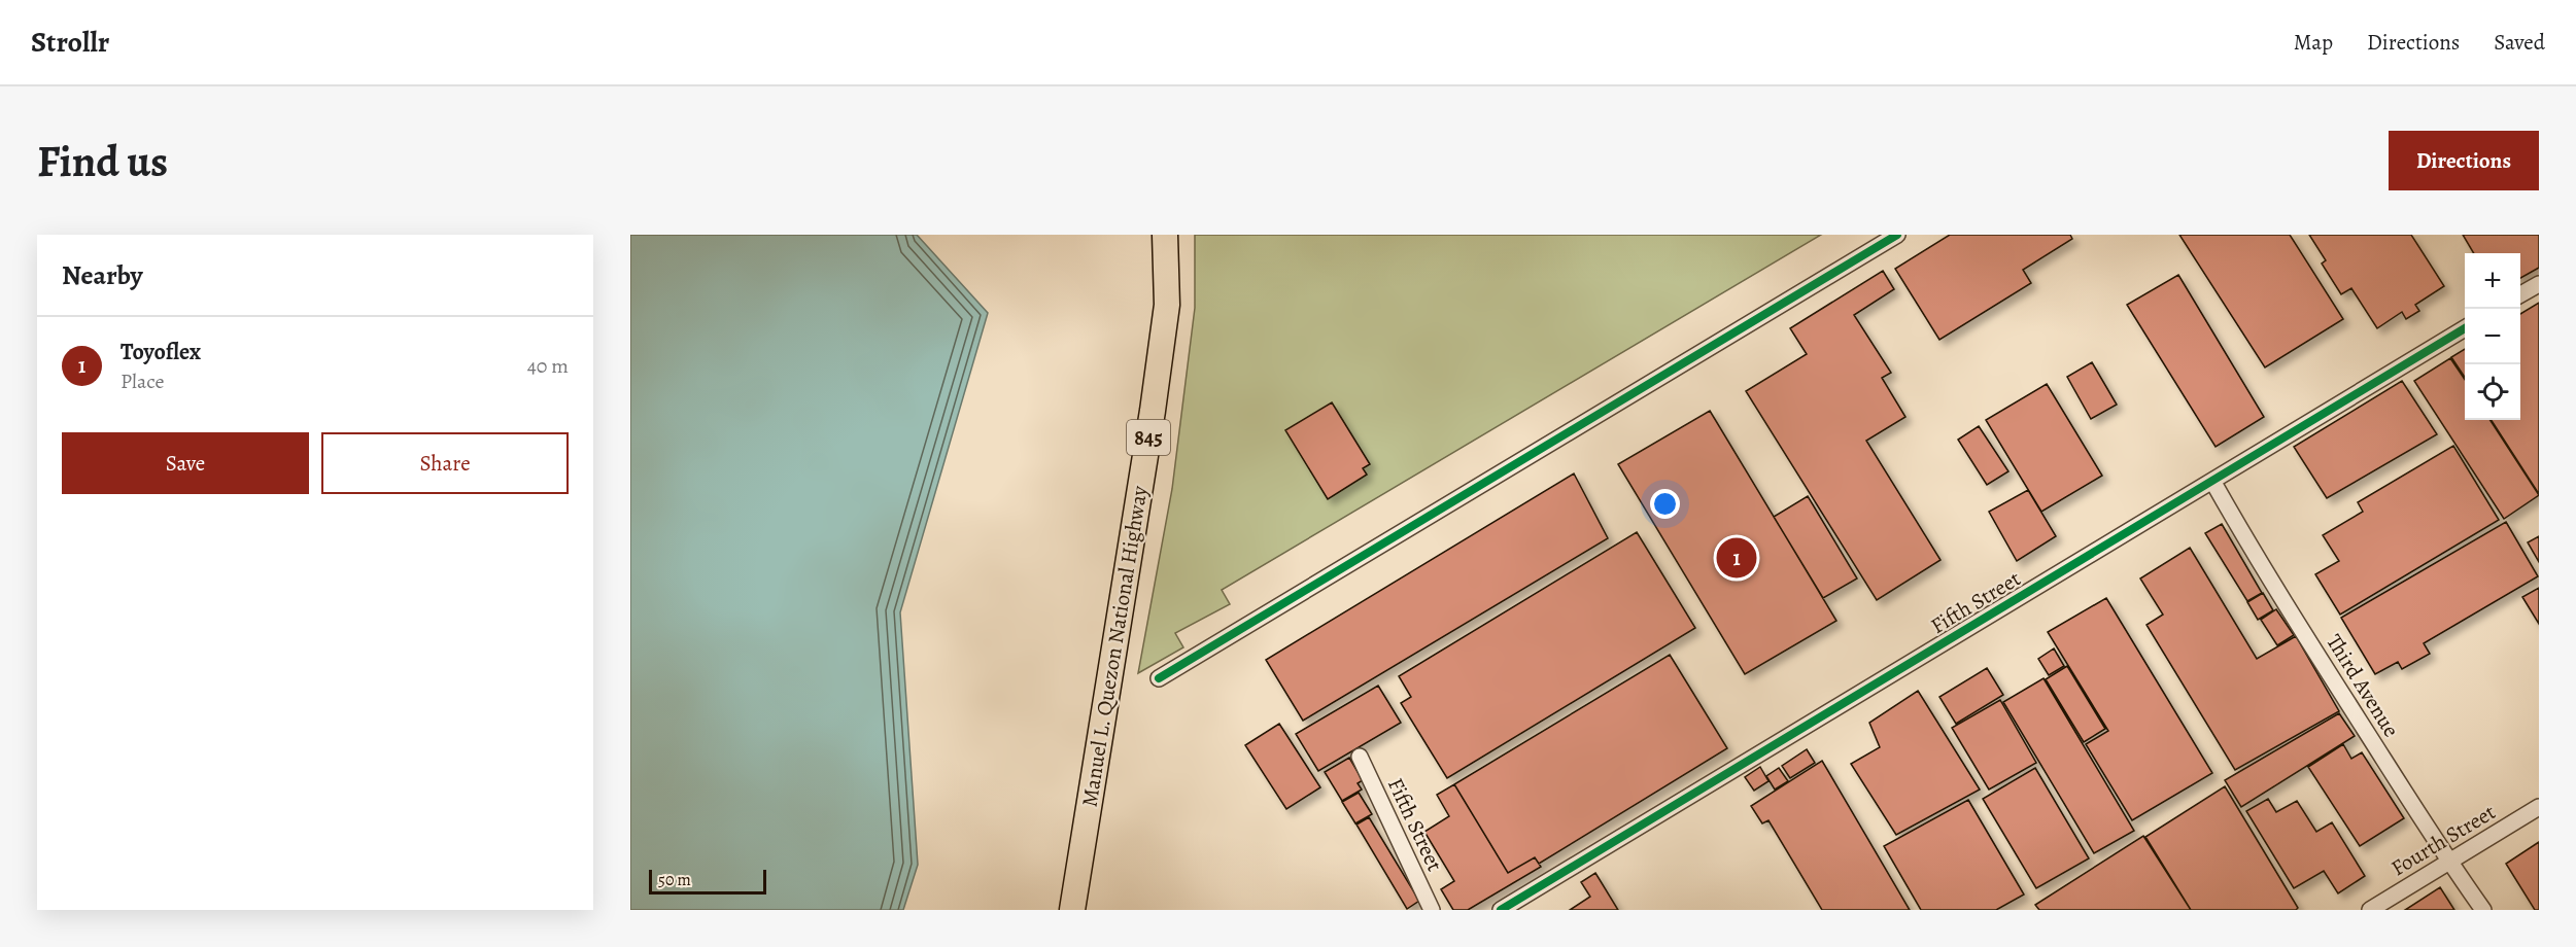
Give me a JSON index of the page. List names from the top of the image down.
{
  "streets": {
    "main road": ["845", "Manuel L. Quezon National Highway"],
    "street": ["Fifth Street", "Third Avenue", "Fourth Street"]
  },
  "crossings": [
    ["Fifth Street", "Third Avenue"],
    ["Third Avenue", "Fourth Street"]
  ],
  "scale_bar": "50 m",
  "page": {
    "header": "Strollr",
    "nav": ["Map", "Directions", "Saved"],
    "buttons": [
      "Directions",
      ["Save", "Share"]
    ],
    "title": "Find us",
    "heading": "Nearby",
    "map_buttons": ["+", "−"],
    "list": [
      {
        "mark": "1",
        "name": "Toyoflex",
        "note": "Place",
        "value": "40 m"
      }
    ],
    "pins": "1",
    "scale": "50 m"
  }
}
